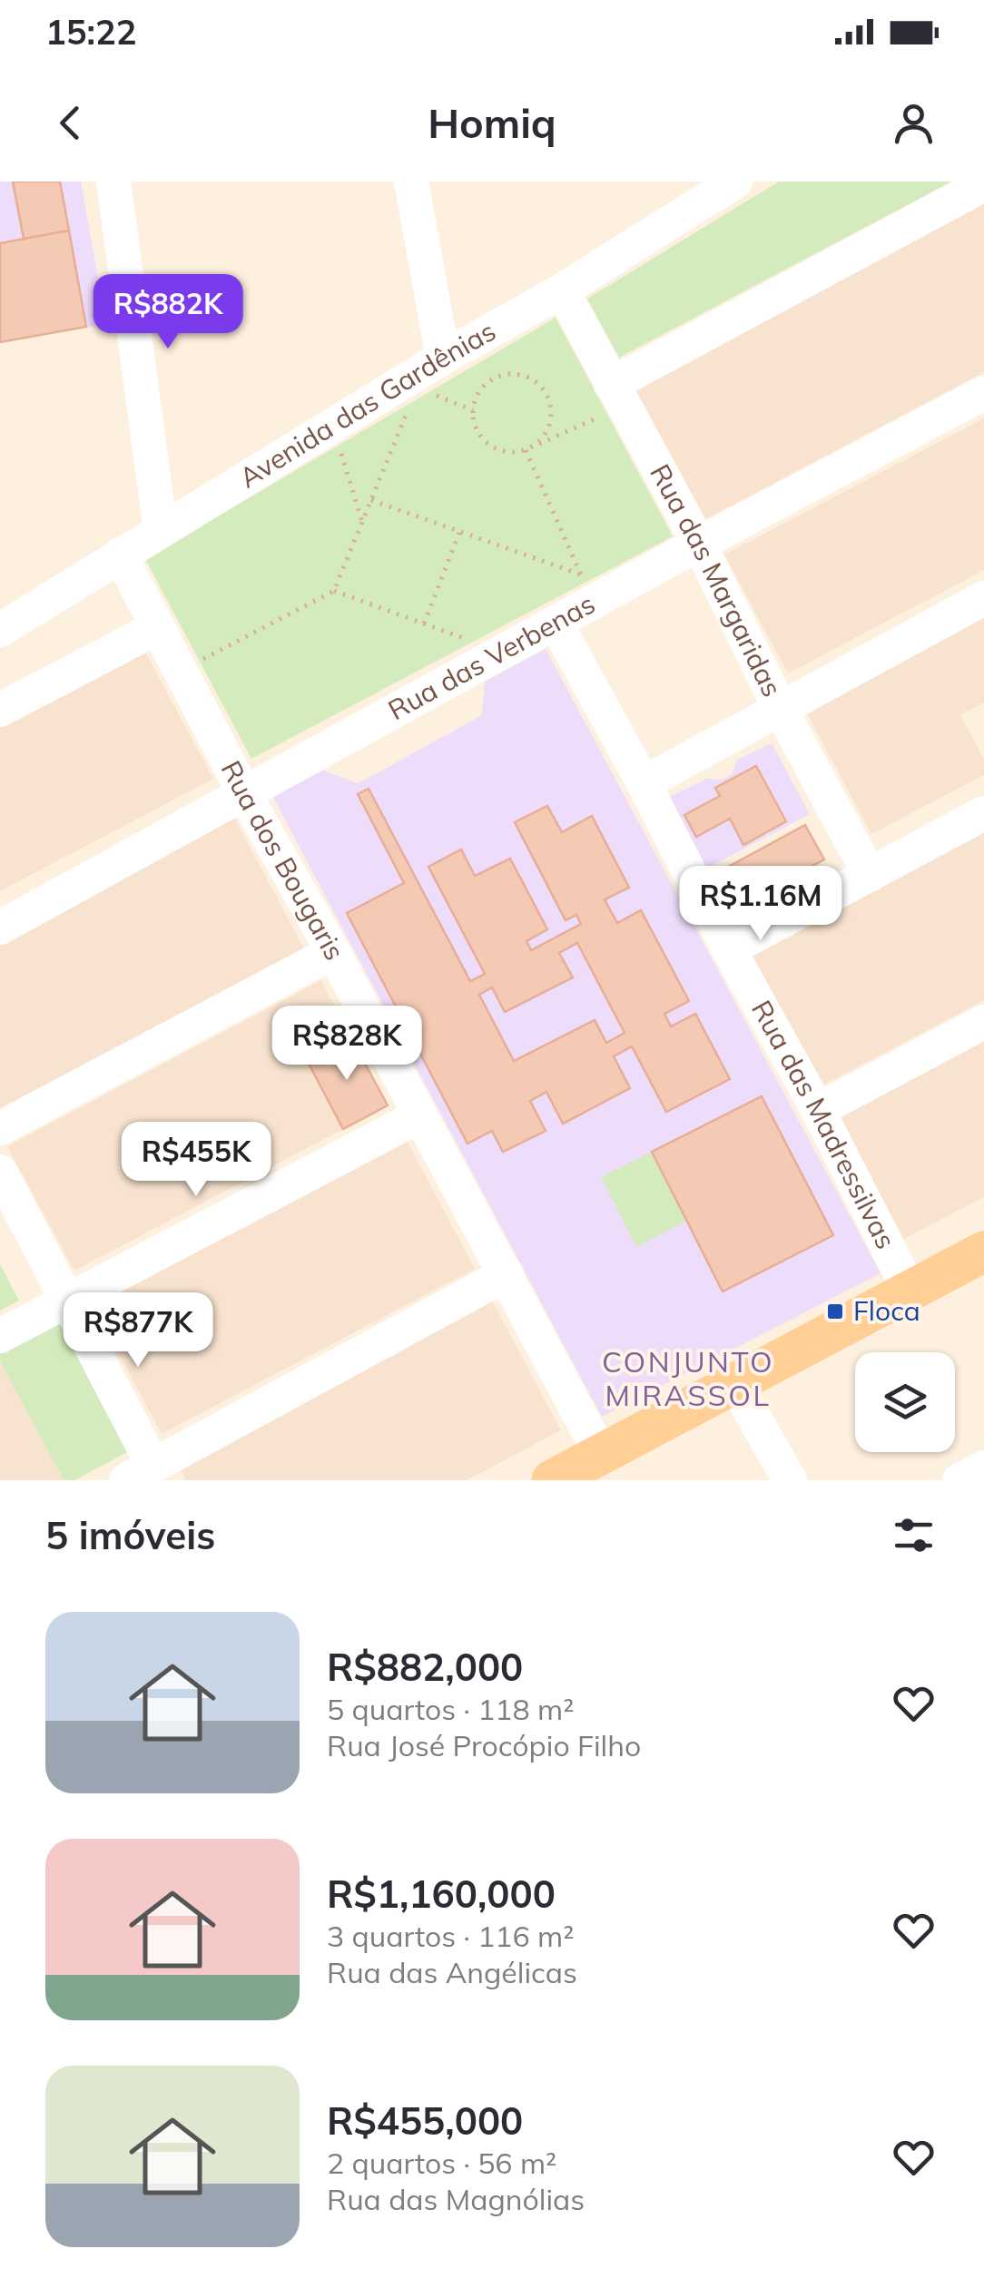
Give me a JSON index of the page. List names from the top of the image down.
{
  "streets": {
    "street": [
      "Avenida das Gardênias",
      "Rua das Margaridas",
      "Rua das Verbenas",
      "Rua dos Bougaris",
      "Rua das Madressilvas"
    ]
  },
  "crossings": [
    ["Avenida das Gardênias", "Rua das Margaridas"],
    ["Avenida das Gardênias", "Rua dos Bougaris"],
    ["Rua das Margaridas", "Rua das Verbenas"],
    ["Rua das Verbenas", "Rua dos Bougaris"],
    ["Rua das Verbenas", "Rua das Madressilvas"]
  ],
  "districts": ["CONJUNTO MIRASSOL"],
  "places": {
    "transit": ["Floca"]
  },
  "page": {
    "status": "15:22",
    "header": "Homiq",
    "price": [
      "R$882K",
      "R$1.16M",
      "R$828K",
      "R$455K",
      "R$877K"
    ],
    "heading": "5 imóveis",
    "list": [
      {
        "name": "R$882,000",
        "note": "5 quartos · 118 m² · Rua José Procópio Filho"
      },
      {
        "name": "R$1,160,000",
        "note": "3 quartos · 116 m² · Rua das Angélicas"
      },
      {
        "name": "R$455,000",
        "note": "2 quartos · 56 m² · Rua das Magnólias"
      }
    ]
  }
}
